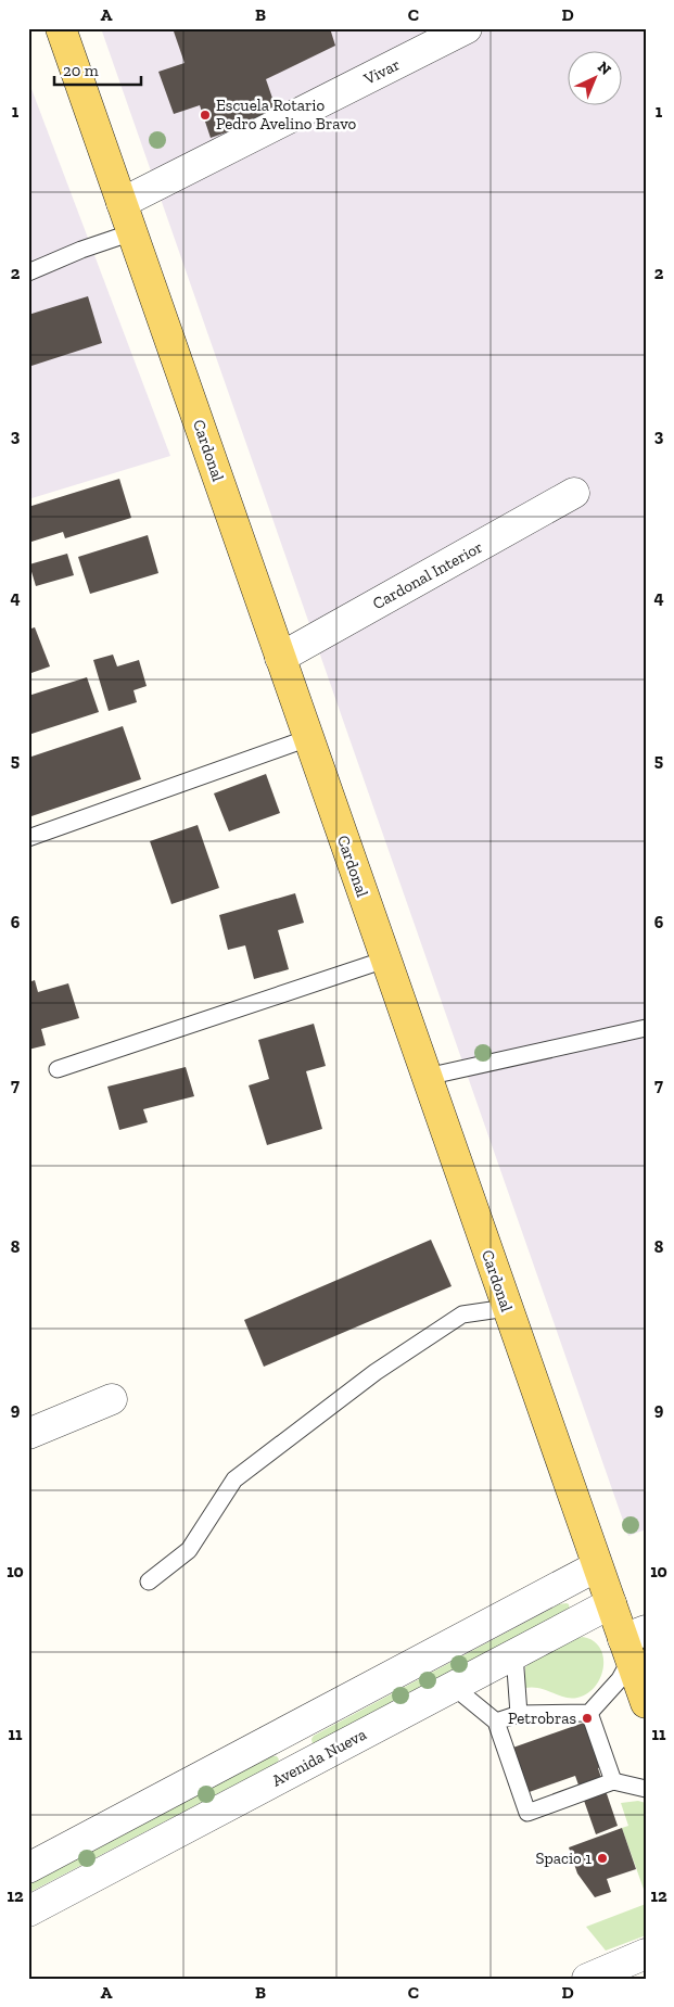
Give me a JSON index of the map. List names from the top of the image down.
{
  "streets": {
    "main road": ["Cardonal"],
    "street": ["Vivar", "Cardonal Interior", "Avenida Nueva"]
  },
  "crossings": [
    ["Vivar", "Cardonal"],
    ["Cardonal", "Cardonal Interior"],
    ["Cardonal", "Avenida Nueva"]
  ],
  "places": ["Escuela Rotario Pedro Avelino Bravo", "Petrobras", "Spacio 1"],
  "scale_bar": "20 m",
  "north": "top right",
  "grid": {
    "columns": [
      "A",
      "B",
      "C",
      "D"
    ],
    "rows": [
      "1",
      "2",
      "3",
      "4",
      "5",
      "6",
      "7",
      "8",
      "9",
      "10",
      "11",
      "12"
    ]
  }
}
